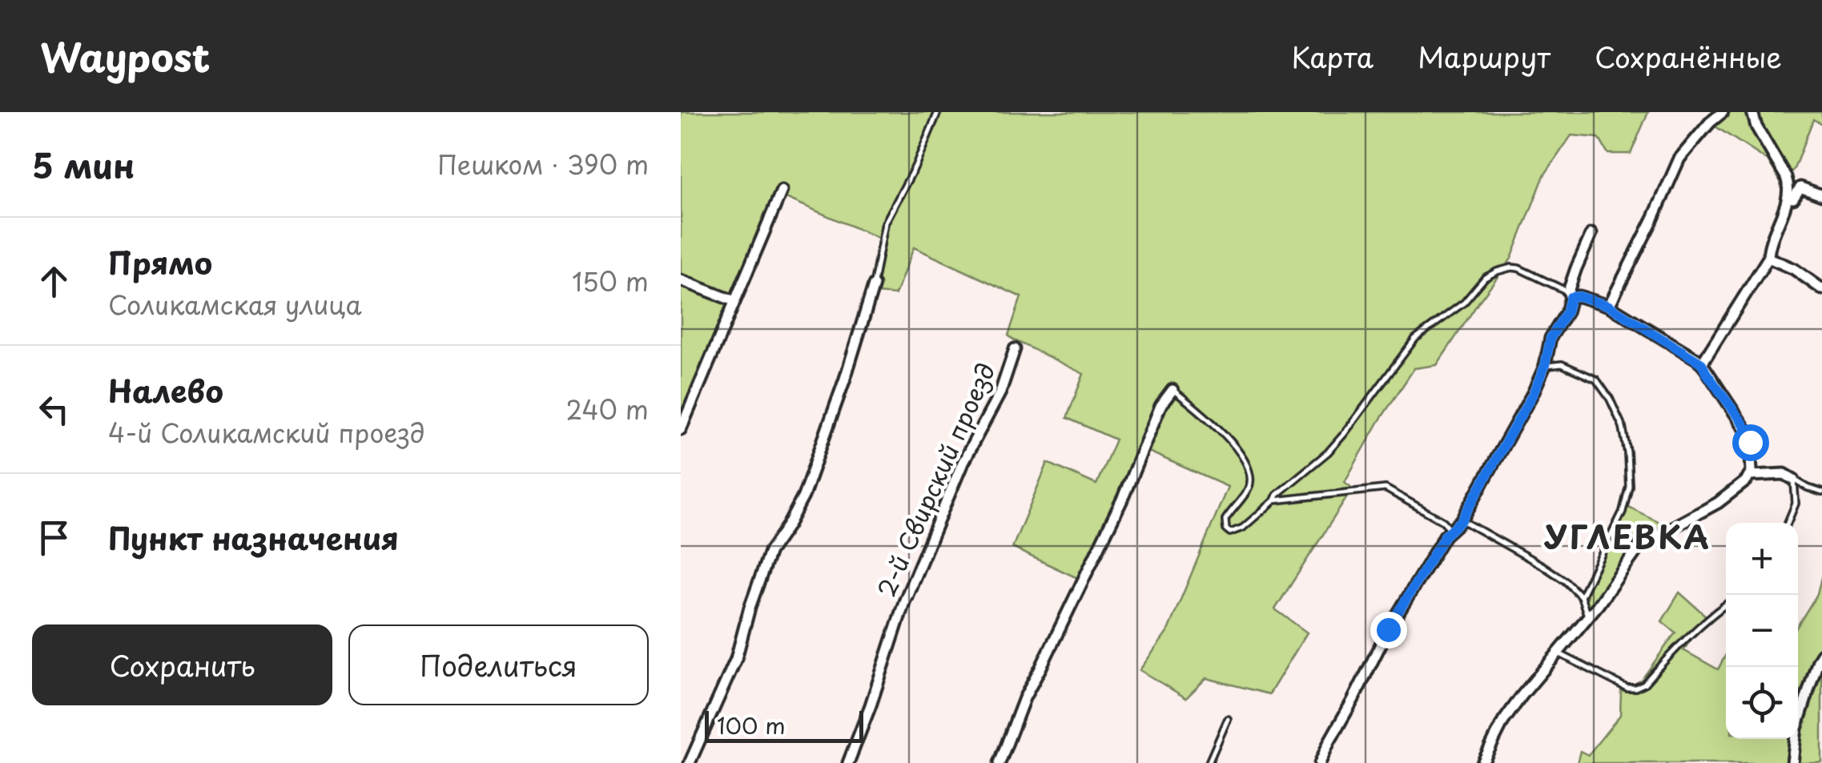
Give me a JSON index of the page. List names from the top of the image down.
{
  "streets": {
    "street": ["2-й Свирский проезд"]
  },
  "districts": ["УГЛЕВКА"],
  "scale_bar": "100 m",
  "page": {
    "header": "Waypost",
    "nav": ["Карта", "Маршрут", "Сохранённые"],
    "heading": ["5 мин", "Пешком · 390 m"],
    "list": [
      ["Прямо", "Соликамская улица", "150 m"],
      ["Налево", "4-й Соликамский проезд", "240 m"],
      "Пункт назначения"
    ],
    "map_buttons": ["+", "−"],
    "buttons": ["Сохранить", "Поделиться"],
    "scale": "100 m"
  }
}
